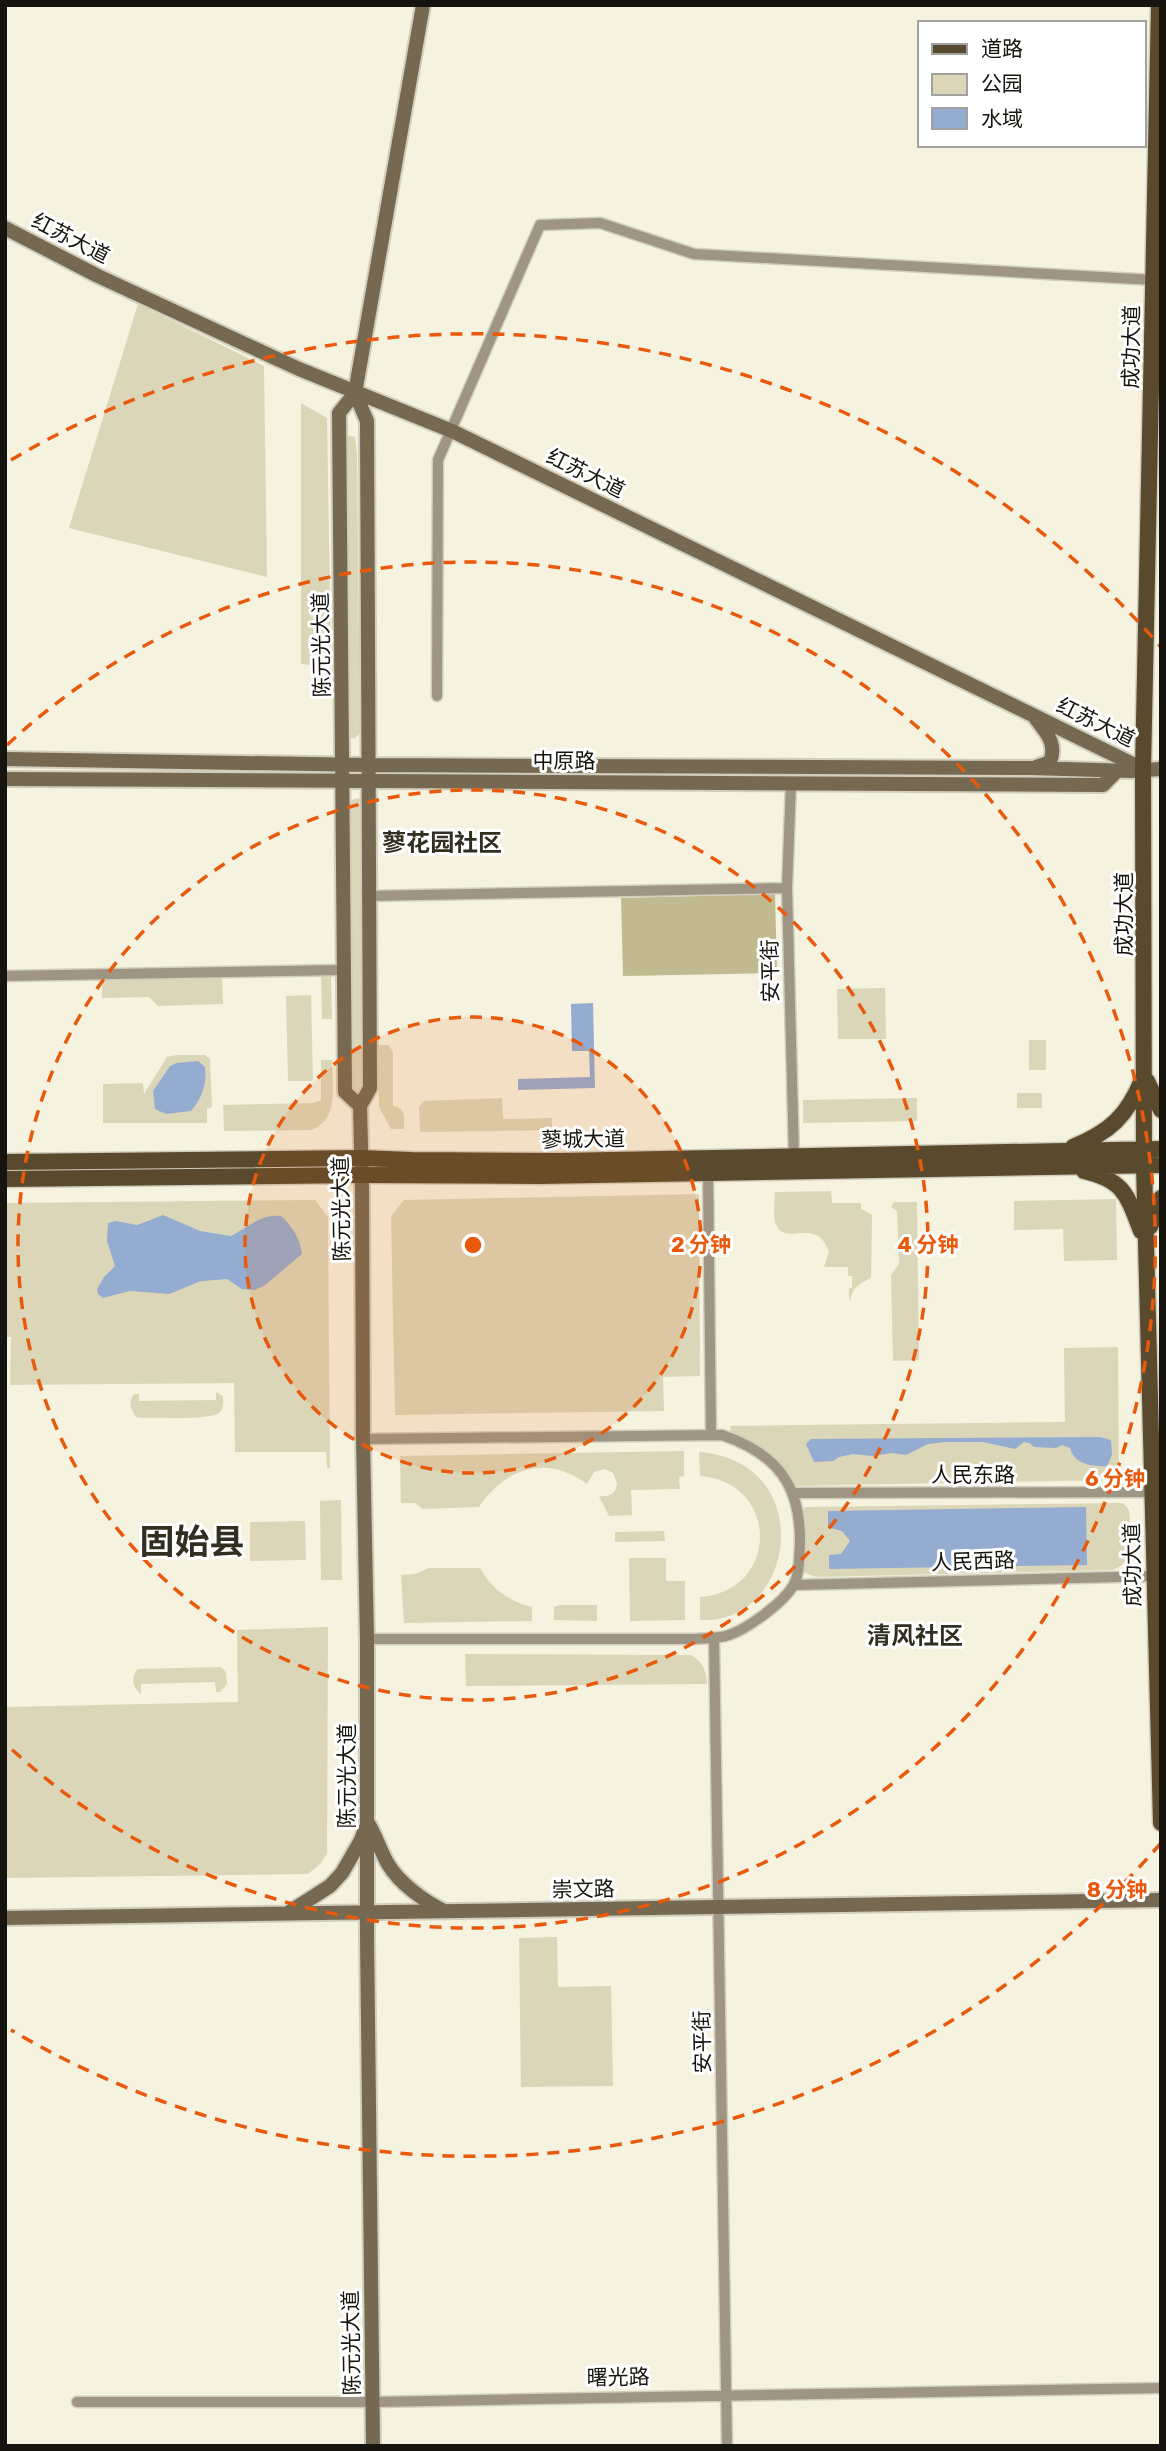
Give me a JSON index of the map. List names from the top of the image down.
{
  "streets": {
    "main road": [
      "红苏大道",
      "成功大道",
      "陈元光大道",
      "中原路",
      "蓼城大道",
      "崇文路"
    ],
    "street": [
      "安平街",
      "人民东路",
      "人民西路",
      "曙光路"
    ]
  },
  "crossings": [
    ["红苏大道", "成功大道"],
    ["红苏大道", "陈元光大道"],
    ["红苏大道", "中原路"],
    ["成功大道", "中原路"],
    ["成功大道", "蓼城大道"],
    ["成功大道", "人民东路"],
    ["成功大道", "人民西路"],
    ["陈元光大道", "中原路"],
    ["陈元光大道", "蓼城大道"],
    ["陈元光大道", "崇文路"],
    ["陈元光大道", "曙光路"],
    ["中原路", "安平街"],
    ["安平街", "蓼城大道"],
    ["安平街", "崇文路"],
    ["安平街", "曙光路"]
  ],
  "districts": ["蓼花园社区", "固始县", "清风社区"],
  "legend": ["道路", "公园", "水域"],
  "rings": [
    "2 分钟",
    "4 分钟",
    "6 分钟",
    "8 分钟"
  ]
}
